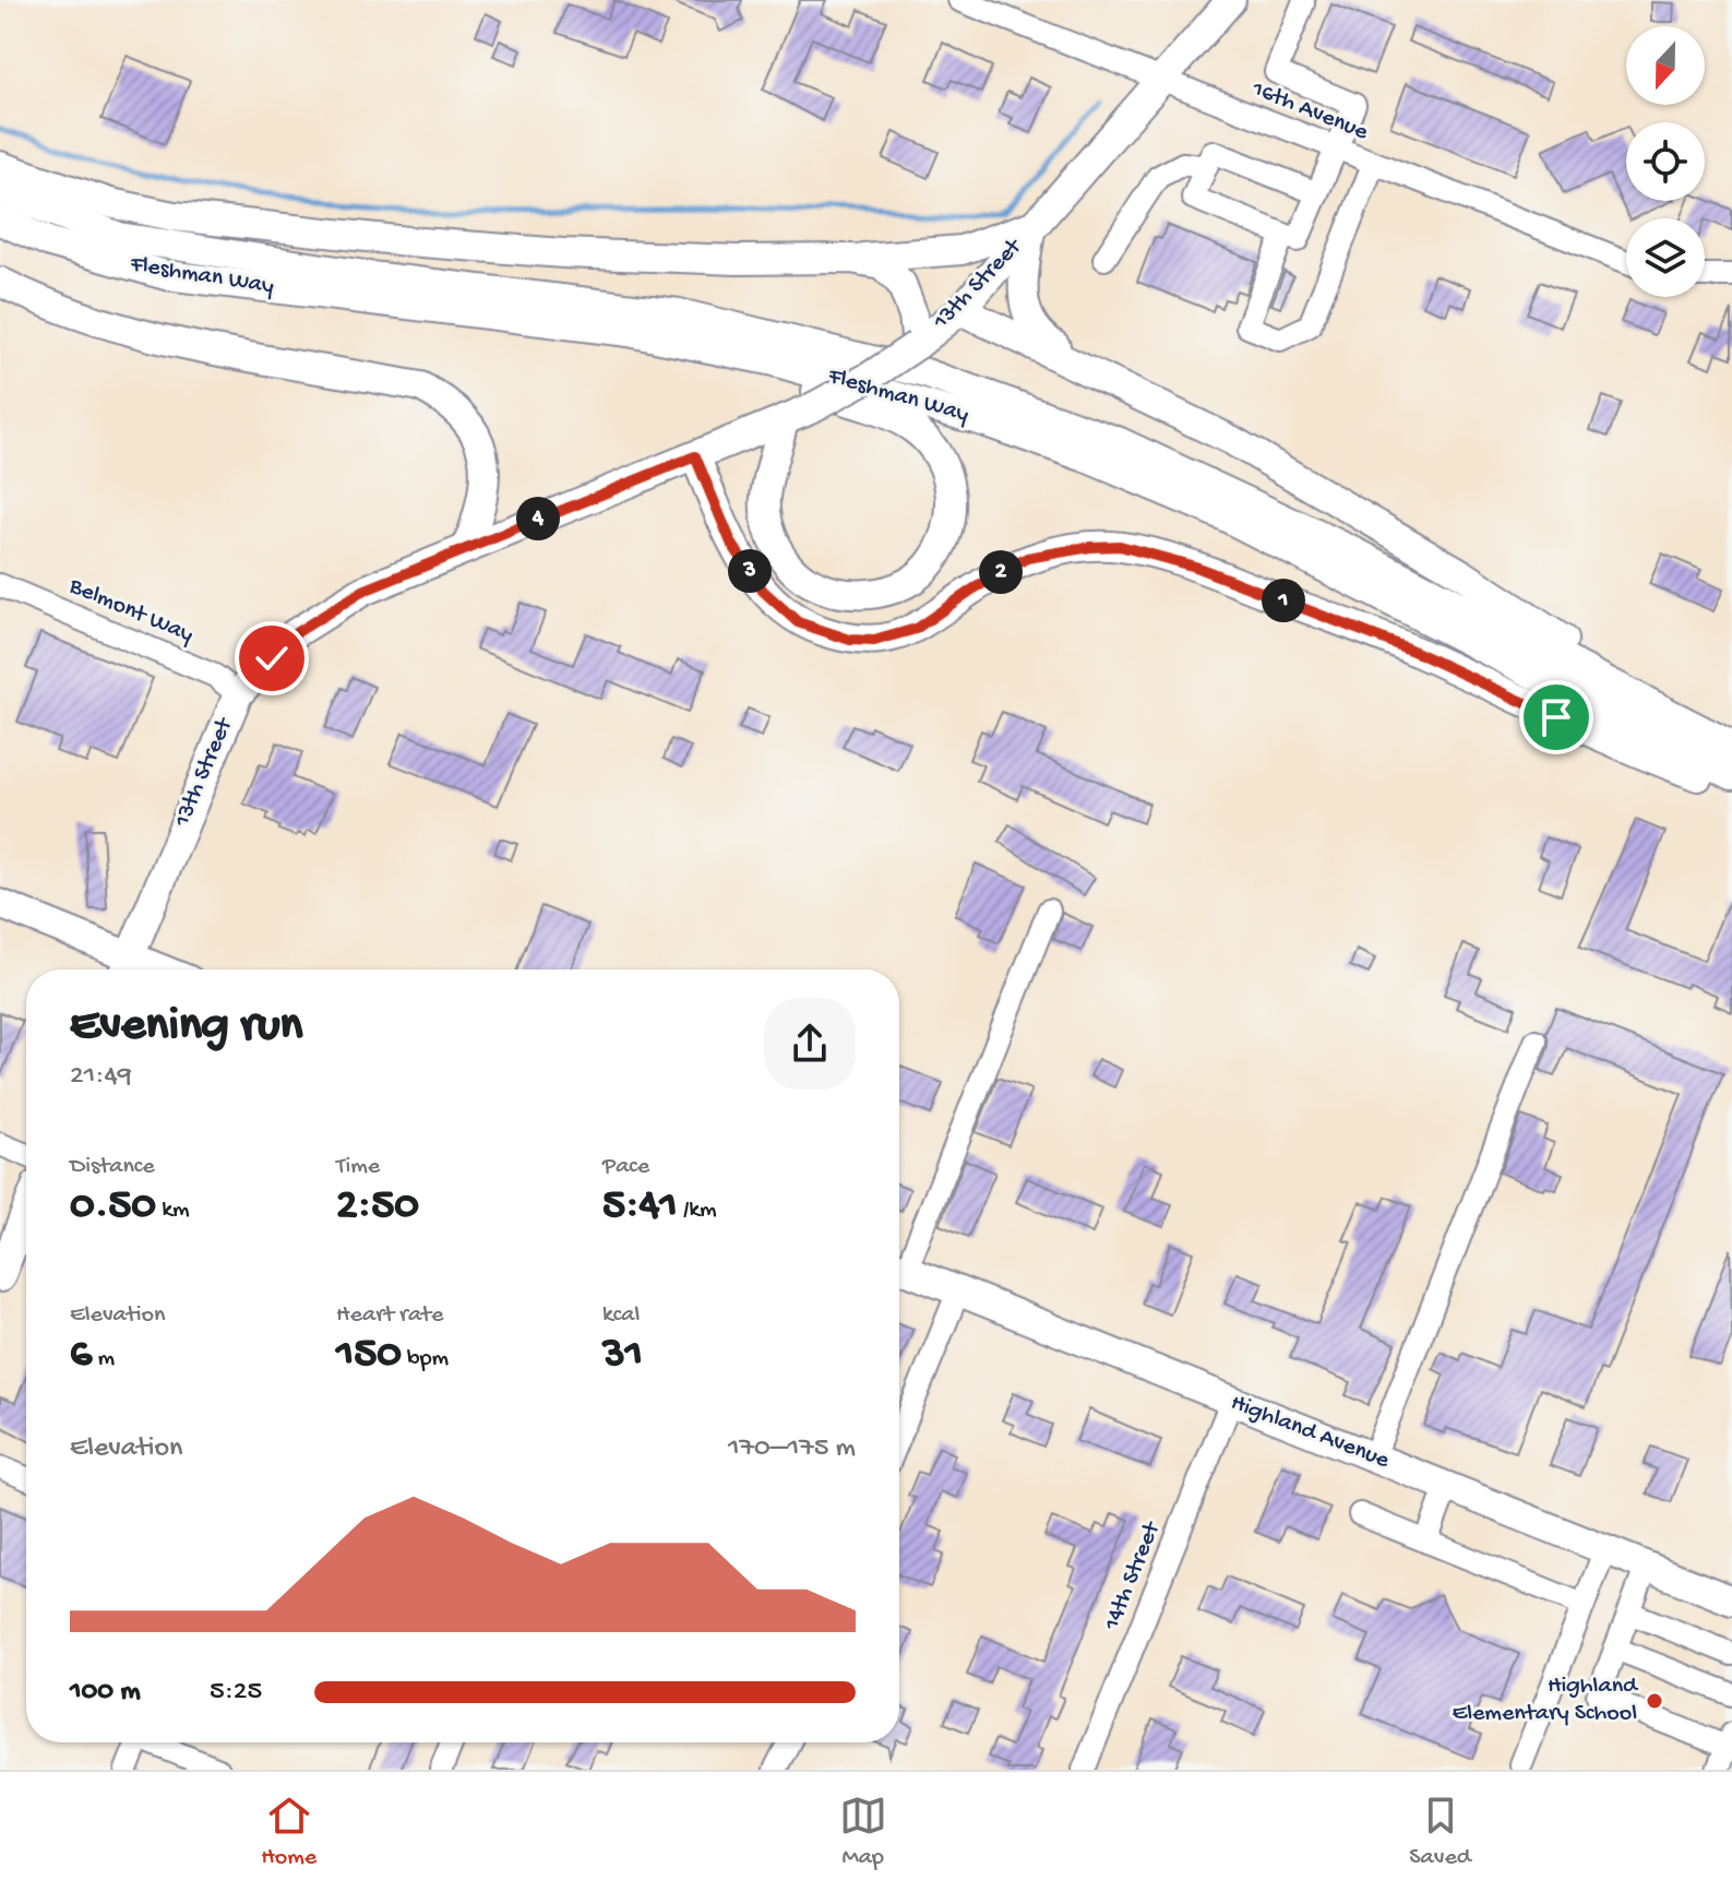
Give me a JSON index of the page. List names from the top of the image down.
{
  "streets": {
    "main road": ["Fleshman Way", "13th Street", "Highland Avenue"],
    "street": ["16th Avenue", "Belmont Way", "14th Street"]
  },
  "crossings": [
    ["16th Avenue", "13th Street"],
    ["13th Street", "Belmont Way"],
    ["Highland Avenue", "14th Street"]
  ],
  "places": ["Highland Elementary School"],
  "north": "bottom",
  "page": {
    "pins": [
      "4",
      "3",
      "2",
      "1"
    ],
    "heading": ["Evening run", "21:49"],
    "stats": [
      ["Distance", "0.50 km"],
      ["Time", "2:50"],
      ["Pace", "5:41 /km"],
      ["Elevation", "6 m"],
      ["Heart rate", "150 bpm"],
      ["kcal", "31"]
    ],
    "chart": ["Elevation", "170–175 m"],
    "list": [
      {
        "name": "100 m",
        "note": "5:25"
      }
    ],
    "tabs": ["Home", "Map", "Saved"]
  }
}
